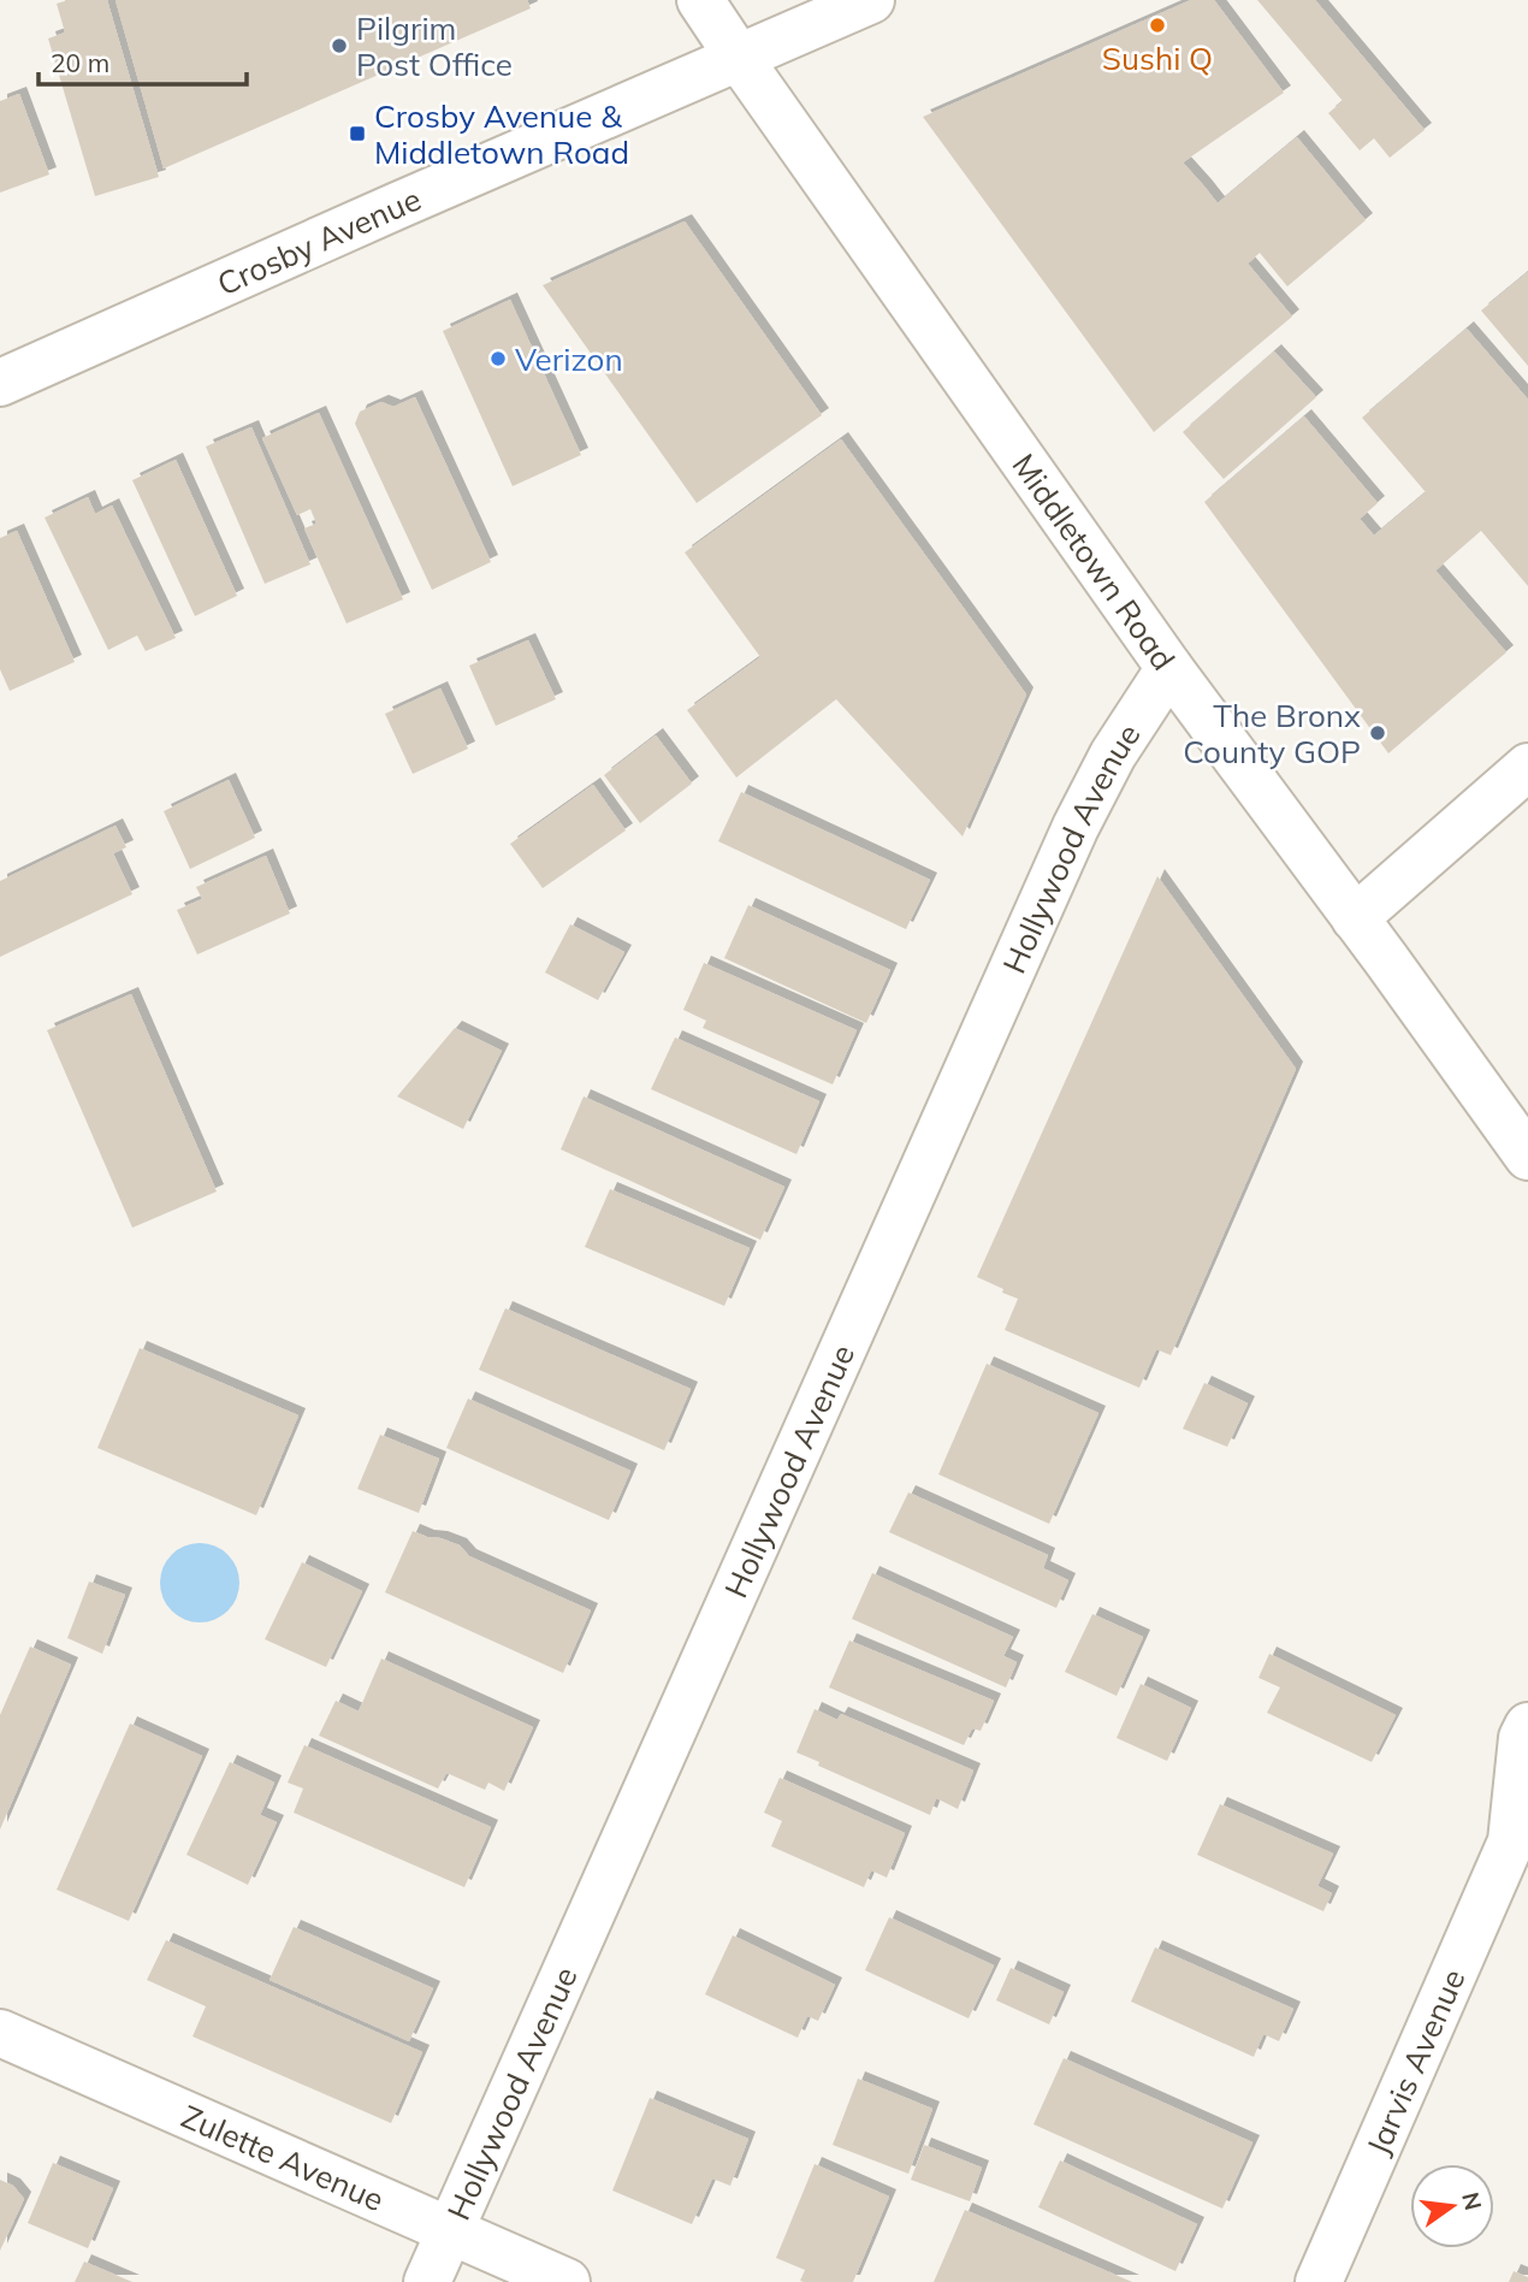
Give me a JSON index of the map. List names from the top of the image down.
{
  "streets": {
    "street": [
      "Crosby Avenue",
      "Middletown Road",
      "Hollywood Avenue",
      "Jarvis Avenue",
      "Zulette Avenue"
    ]
  },
  "crossings": [
    ["Crosby Avenue", "Middletown Road"],
    ["Middletown Road", "Hollywood Avenue"],
    ["Hollywood Avenue", "Zulette Avenue"]
  ],
  "places": {
    "other": [
      "Sushi Q",
      "Pilgrim Post Office",
      "Verizon",
      "The Bronx County GOP"
    ],
    "transit": ["Crosby Avenue & Middletown Road"]
  },
  "scale_bar": "20 m",
  "north": "right"
}
